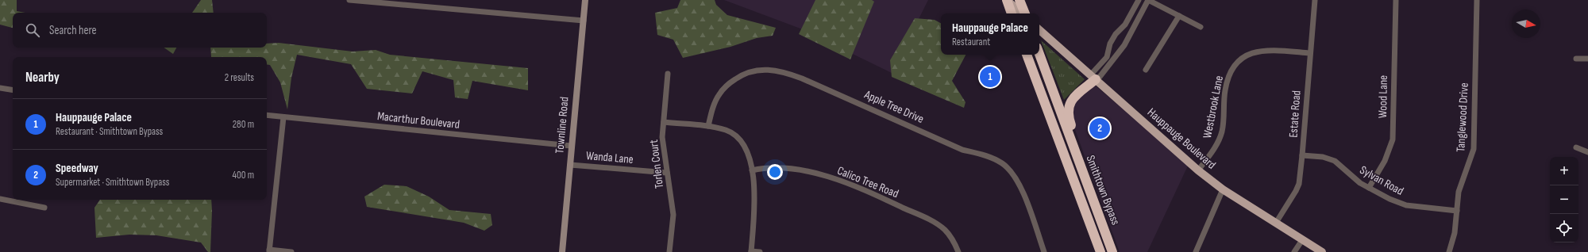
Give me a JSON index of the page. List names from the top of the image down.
{
  "streets": {
    "highway": ["Smithtown Bypass"],
    "main road": ["Hauppauge Boulevard"],
    "street": [
      "Wood Lane",
      "Apple Tree Drive",
      "Westbrook Lane",
      "Estate Road",
      "Tanglewood Drive",
      "Macarthur Boulevard",
      "Townline Road",
      "Wanda Lane",
      "Torlen Court",
      "Sylvan Road",
      "Calico Tree Road"
    ]
  },
  "crossings": [
    ["Wood Lane", "Sylvan Road"],
    ["Westbrook Lane", "Estate Road"],
    ["Westbrook Lane", "Hauppauge Boulevard"],
    ["Estate Road", "Hauppauge Boulevard"],
    ["Estate Road", "Sylvan Road"],
    ["Tanglewood Drive", "Sylvan Road"],
    ["Macarthur Boulevard", "Townline Road"],
    ["Townline Road", "Wanda Lane"],
    ["Wanda Lane", "Torlen Court"]
  ],
  "north": "right",
  "page": {
    "search": "Search here",
    "popup": ["Hauppauge Palace", "Restaurant"],
    "heading": ["Nearby", "2 results"],
    "pins": ["1", "2"],
    "list": [
      {
        "mark": "1",
        "name": "Hauppauge Palace",
        "note": "Restaurant · Smithtown Bypass",
        "value": "280 m"
      },
      {
        "mark": "2",
        "name": "Speedway",
        "note": "Supermarket · Smithtown Bypass",
        "value": "400 m"
      }
    ],
    "map_buttons": ["+", "−"]
  }
}
